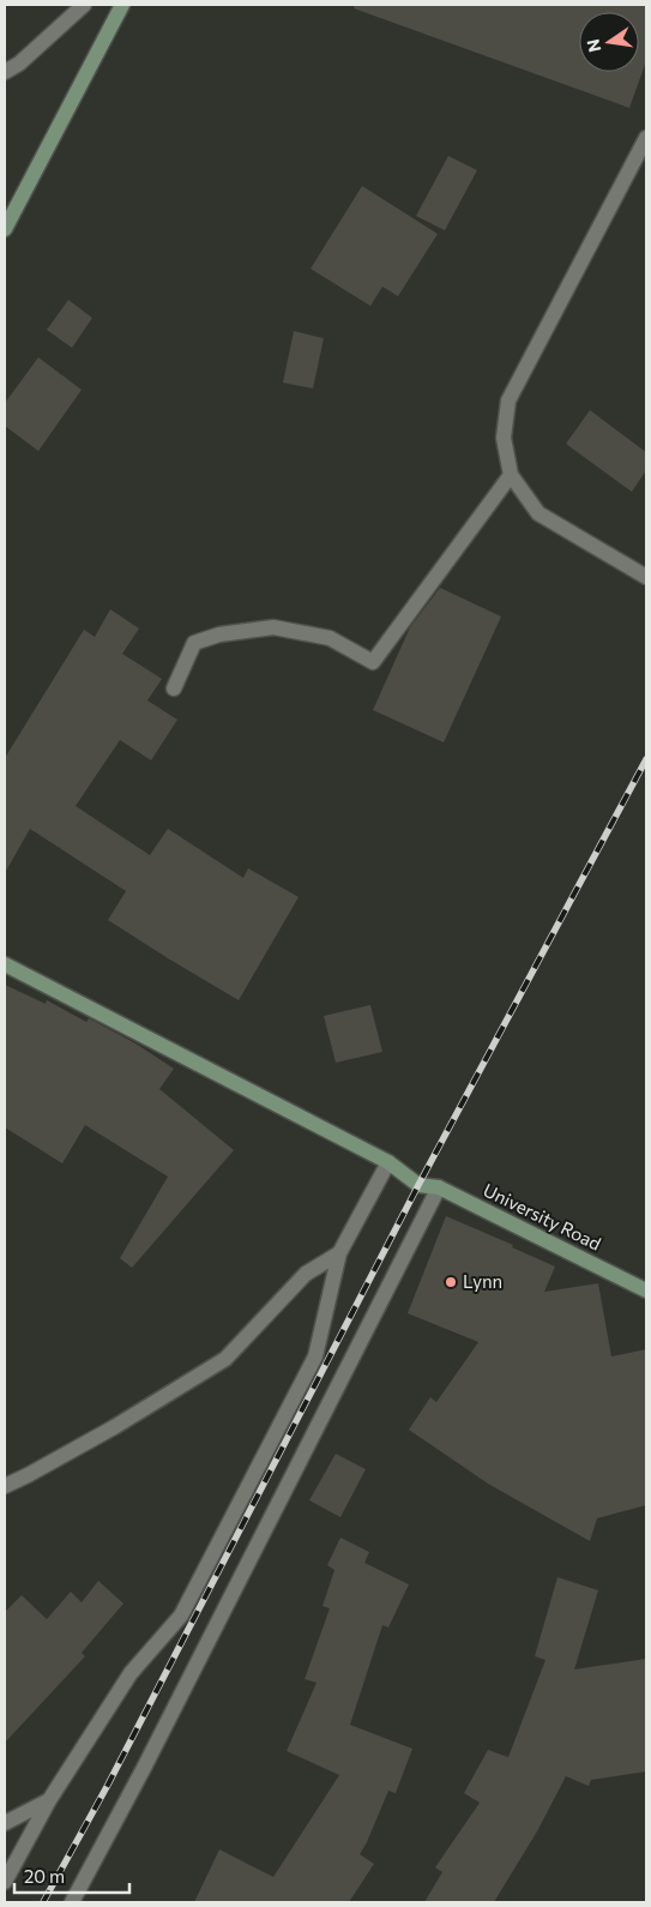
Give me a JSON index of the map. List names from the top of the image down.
{
  "streets": {
    "street": ["University Road"]
  },
  "places": ["Lynn"],
  "scale_bar": "20 m",
  "north": "left"
}
